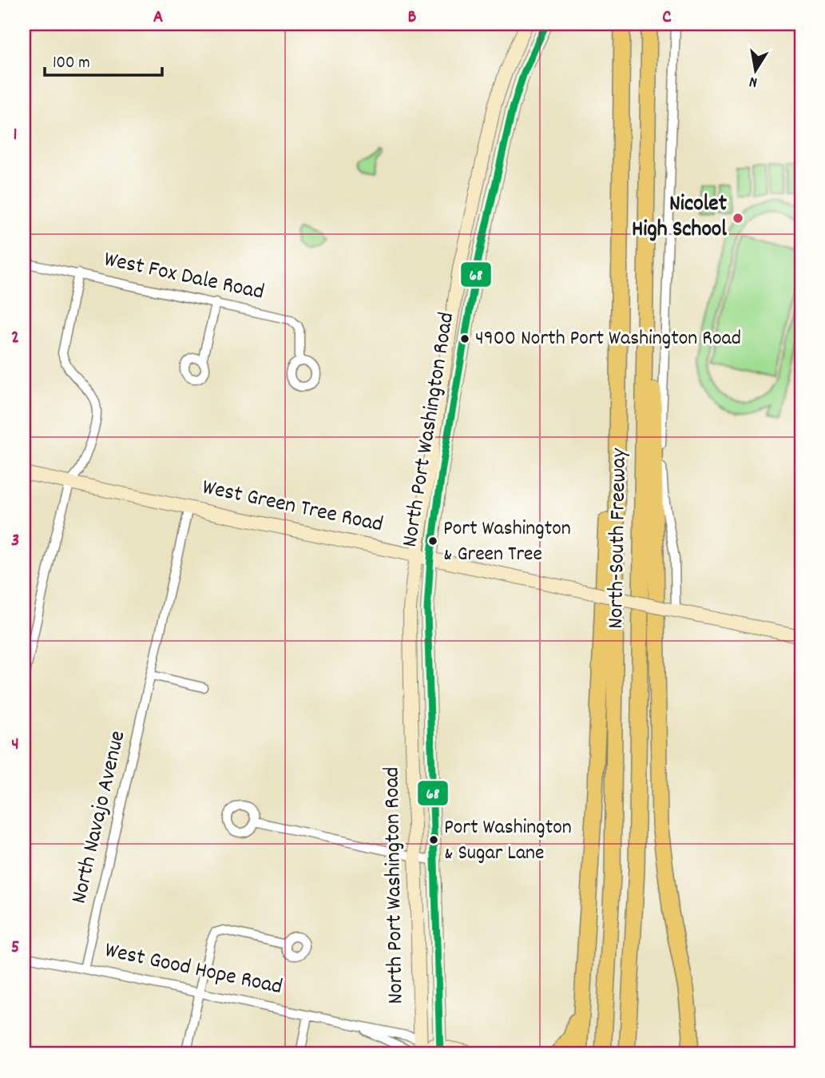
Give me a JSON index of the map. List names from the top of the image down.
{
  "streets": {
    "highway": ["North-South Freeway"],
    "main road": ["North Port Washington Road", "West Green Tree Road", "West Good Hope Road"],
    "street": ["West Fox Dale Road", "North Navajo Avenue"]
  },
  "crossings": [
    ["North Port Washington Road", "West Green Tree Road"],
    ["North Port Washington Road", "West Good Hope Road"],
    ["West Green Tree Road", "North Navajo Avenue"],
    ["North Navajo Avenue", "West Good Hope Road"]
  ],
  "places": [
    "Nicolet High School",
    "4900 North Port Washington Road",
    "Port Washington & Green Tree",
    "Port Washington & Sugar Lane"
  ],
  "lines": ["transit line 68"],
  "scale_bar": "100 m",
  "north": "bottom",
  "grid": {
    "columns": ["A", "B", "C"],
    "rows": [
      "1",
      "2",
      "3",
      "4",
      "5"
    ]
  }
}
